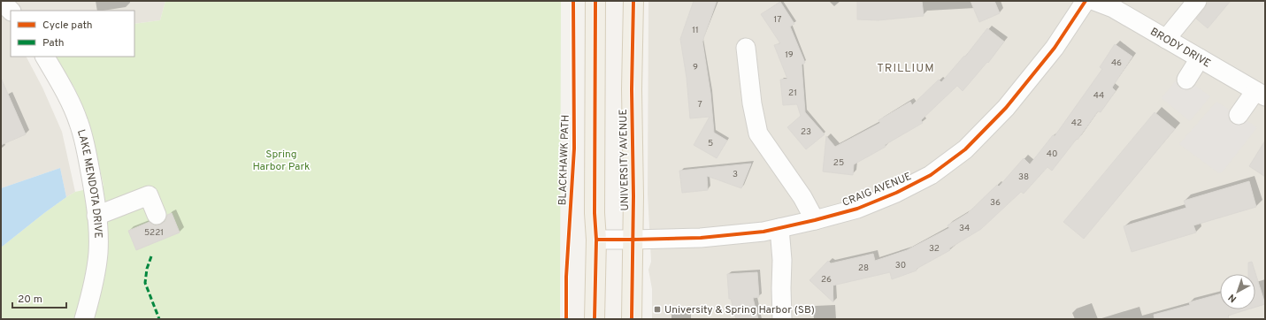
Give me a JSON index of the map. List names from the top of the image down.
{
  "streets": {
    "main road": ["UNIVERSITY AVENUE"],
    "street": ["BRODY DRIVE", "LAKE MENDOTA DRIVE", "CRAIG AVENUE"],
    "cycle path": ["BLACKHAWK PATH"]
  },
  "crossings": [
    ["UNIVERSITY AVENUE", "CRAIG AVENUE"]
  ],
  "districts": ["TRILLIUM"],
  "parks": ["Spring Harbor Park"],
  "places": {
    "transit": ["University & Spring Harbor (SB)"]
  },
  "house_numbers": [
    "17",
    "11",
    "19",
    "46",
    "9",
    "21",
    "44",
    "7",
    "42",
    "23",
    "5",
    "40",
    "25",
    "3",
    "38",
    "36",
    "34",
    "5221",
    "32",
    "30",
    "28",
    "26"
  ],
  "legend": ["Cycle path", "Path"],
  "scale_bar": "20 m",
  "north": "bottom left"
}
